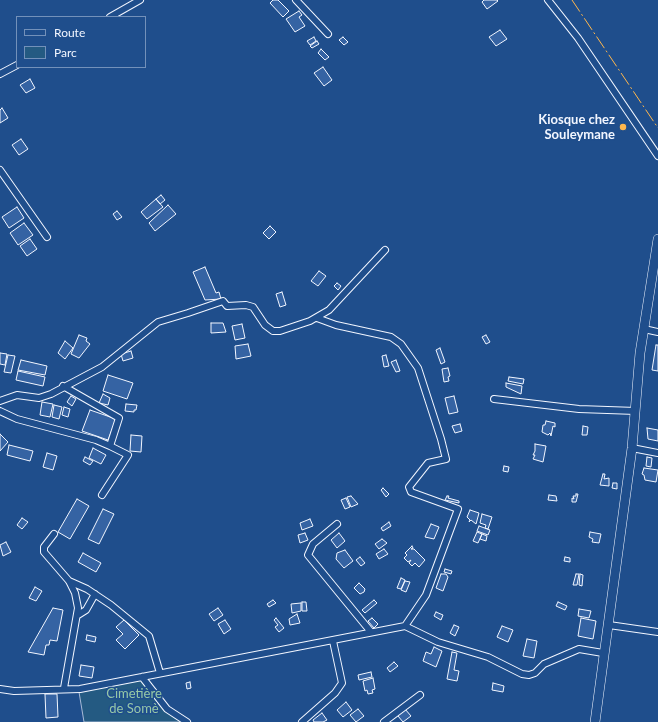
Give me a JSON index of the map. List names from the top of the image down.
{
  "parks": ["Cimetière de Somè"],
  "places": ["Kiosque chez Souleymane"],
  "legend": ["Route", "Parc"]
}
